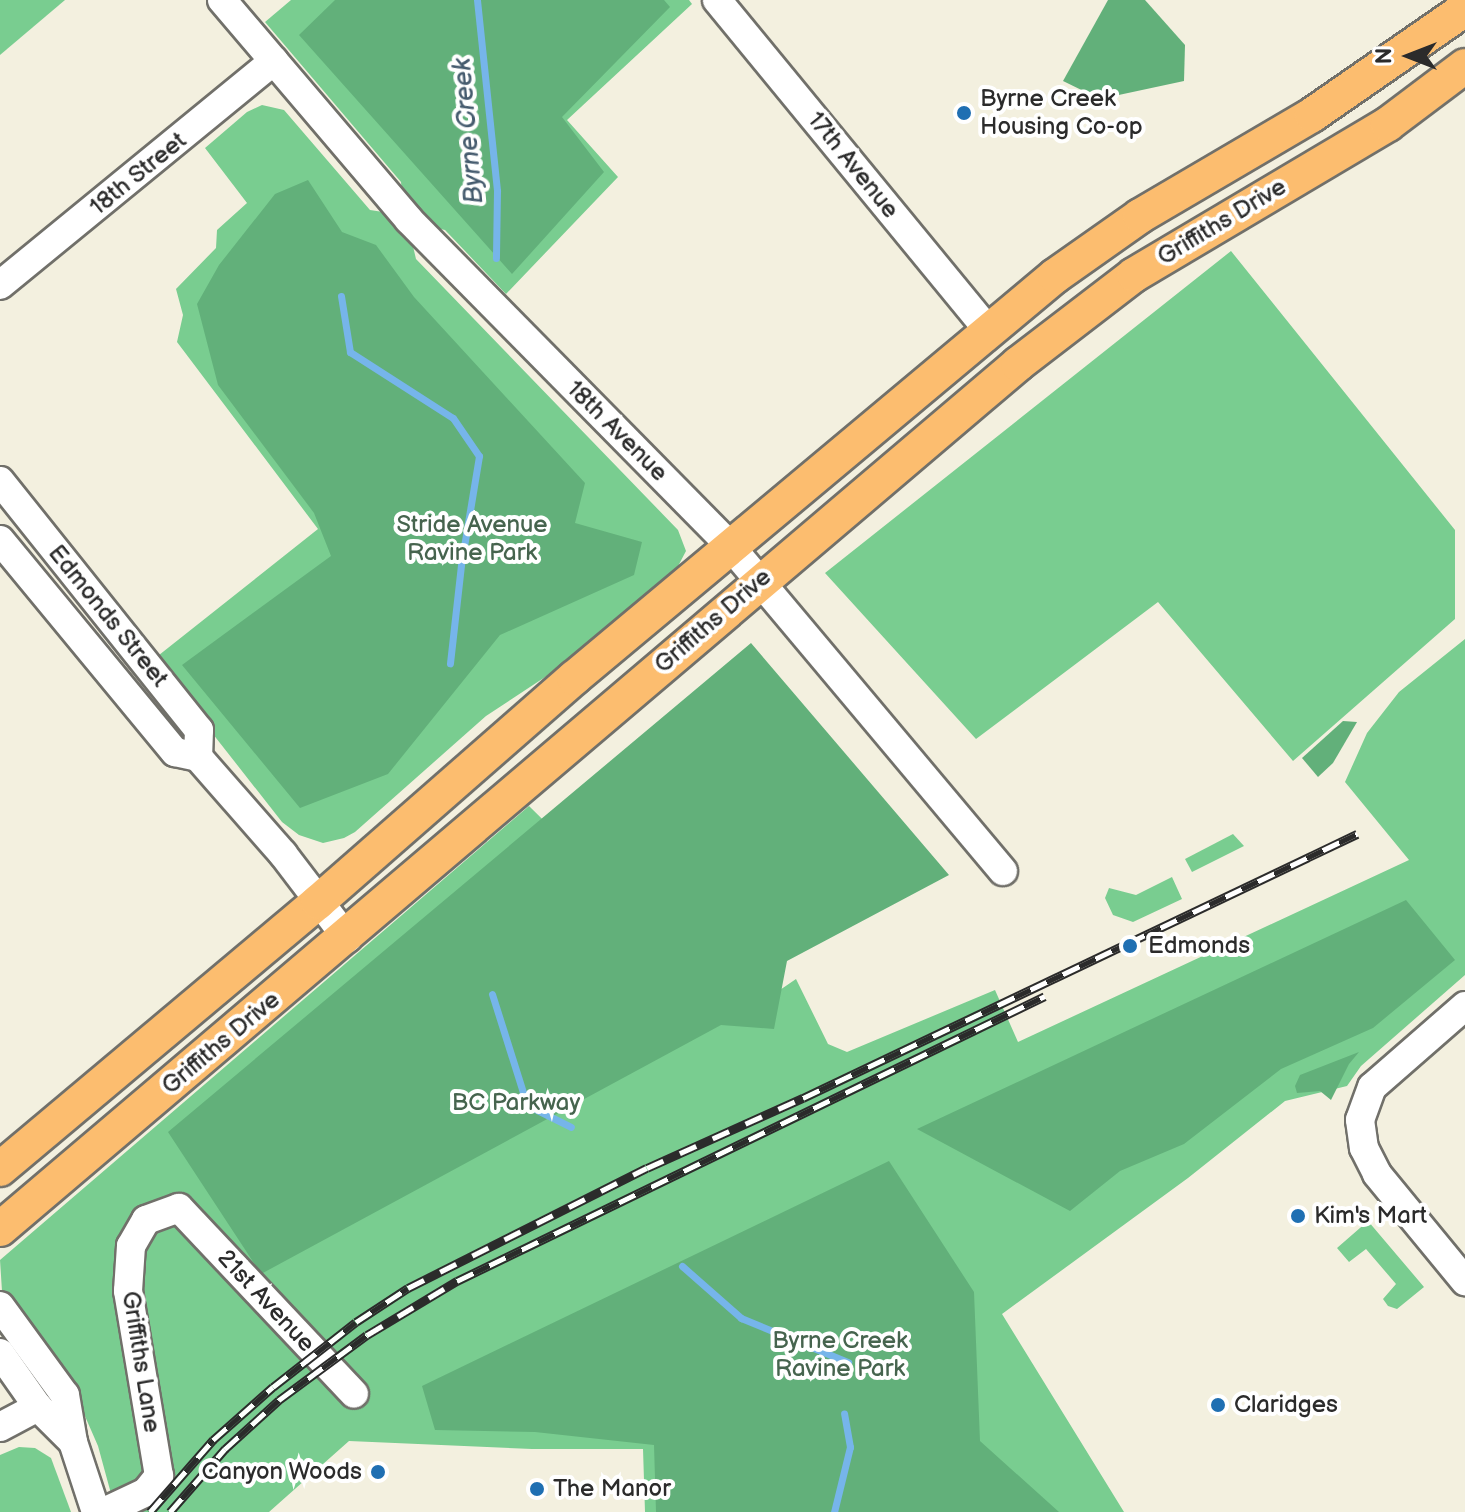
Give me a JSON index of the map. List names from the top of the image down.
{
  "streets": {
    "main road": ["Griffiths Drive"],
    "street": [
      "17th Avenue",
      "18th Street",
      "18th Avenue",
      "Edmonds Street",
      "21st Avenue",
      "Griffiths Lane"
    ]
  },
  "crossings": [
    ["17th Avenue", "Griffiths Drive"],
    ["18th Street", "18th Avenue"],
    ["Griffiths Drive", "18th Avenue"],
    ["Griffiths Drive", "Edmonds Street"],
    ["21st Avenue", "Griffiths Lane"]
  ],
  "water": ["Byrne Creek"],
  "parks": ["Stride Avenue Ravine Park", "BC Parkway", "Byrne Creek Ravine Park"],
  "places": [
    "Byrne Creek Housing Co-op",
    "Edmonds",
    "Kim's Mart",
    "Claridges",
    "Canyon Woods",
    "The Manor"
  ],
  "north": "left"
}
